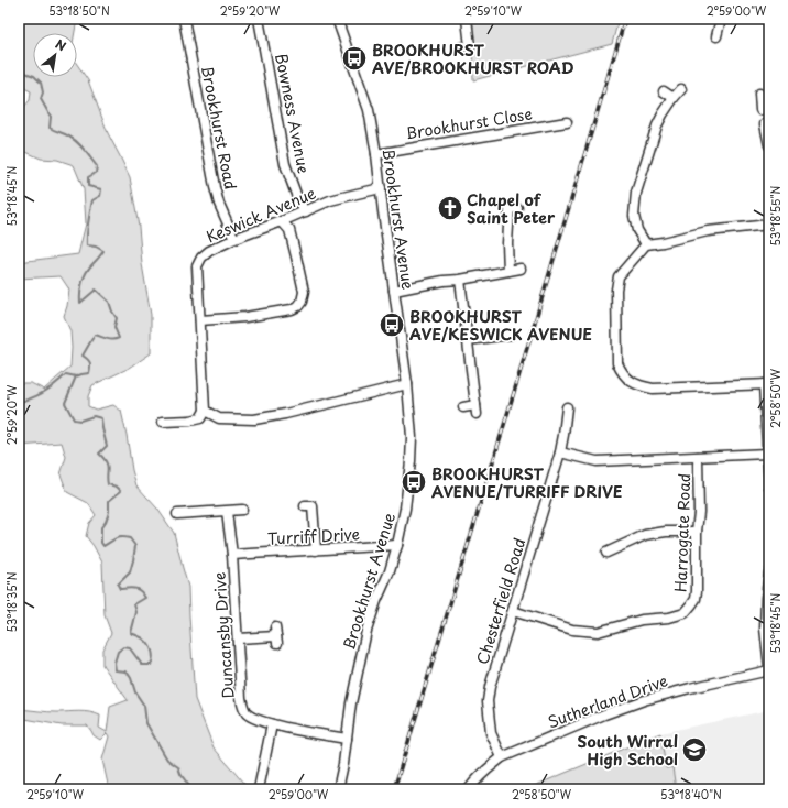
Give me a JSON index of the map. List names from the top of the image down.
{
  "streets": {
    "street": [
      "Bowness Avenue",
      "Brookhurst Close",
      "Brookhurst Road",
      "Keswick Avenue",
      "Brookhurst Avenue",
      "Harrogate Road",
      "Turriff Drive",
      "Chesterfield Road",
      "Duncansby Drive",
      "Sutherland Drive"
    ]
  },
  "crossings": [
    ["Bowness Avenue", "Keswick Avenue"],
    ["Brookhurst Close", "Brookhurst Avenue"],
    ["Brookhurst Road", "Keswick Avenue"],
    ["Keswick Avenue", "Brookhurst Avenue"],
    ["Brookhurst Avenue", "Turriff Drive"],
    ["Brookhurst Avenue", "Duncansby Drive"],
    ["Harrogate Road", "Chesterfield Road"],
    ["Turriff Drive", "Duncansby Drive"],
    ["Chesterfield Road", "Sutherland Drive"]
  ],
  "places": {
    "bus stop": ["BROOKHURST AVE/BROOKHURST ROAD", "BROOKHURST AVE/KESWICK AVENUE", "BROOKHURST AVENUE/TURRIFF DRIVE"],
    "church": ["Chapel of Saint Peter"],
    "school or university": ["South Wirral High School"]
  },
  "north": "top right",
  "coordinates": [
    "53°18'50\"N",
    "2°59'20\"W",
    "2°59'10\"W",
    "2°59'00\"W",
    "53°18'45\"N",
    "53°18'55\"N",
    "2°58'50\"W",
    "53°18'35\"N",
    "53°18'40\"N"
  ]
}
